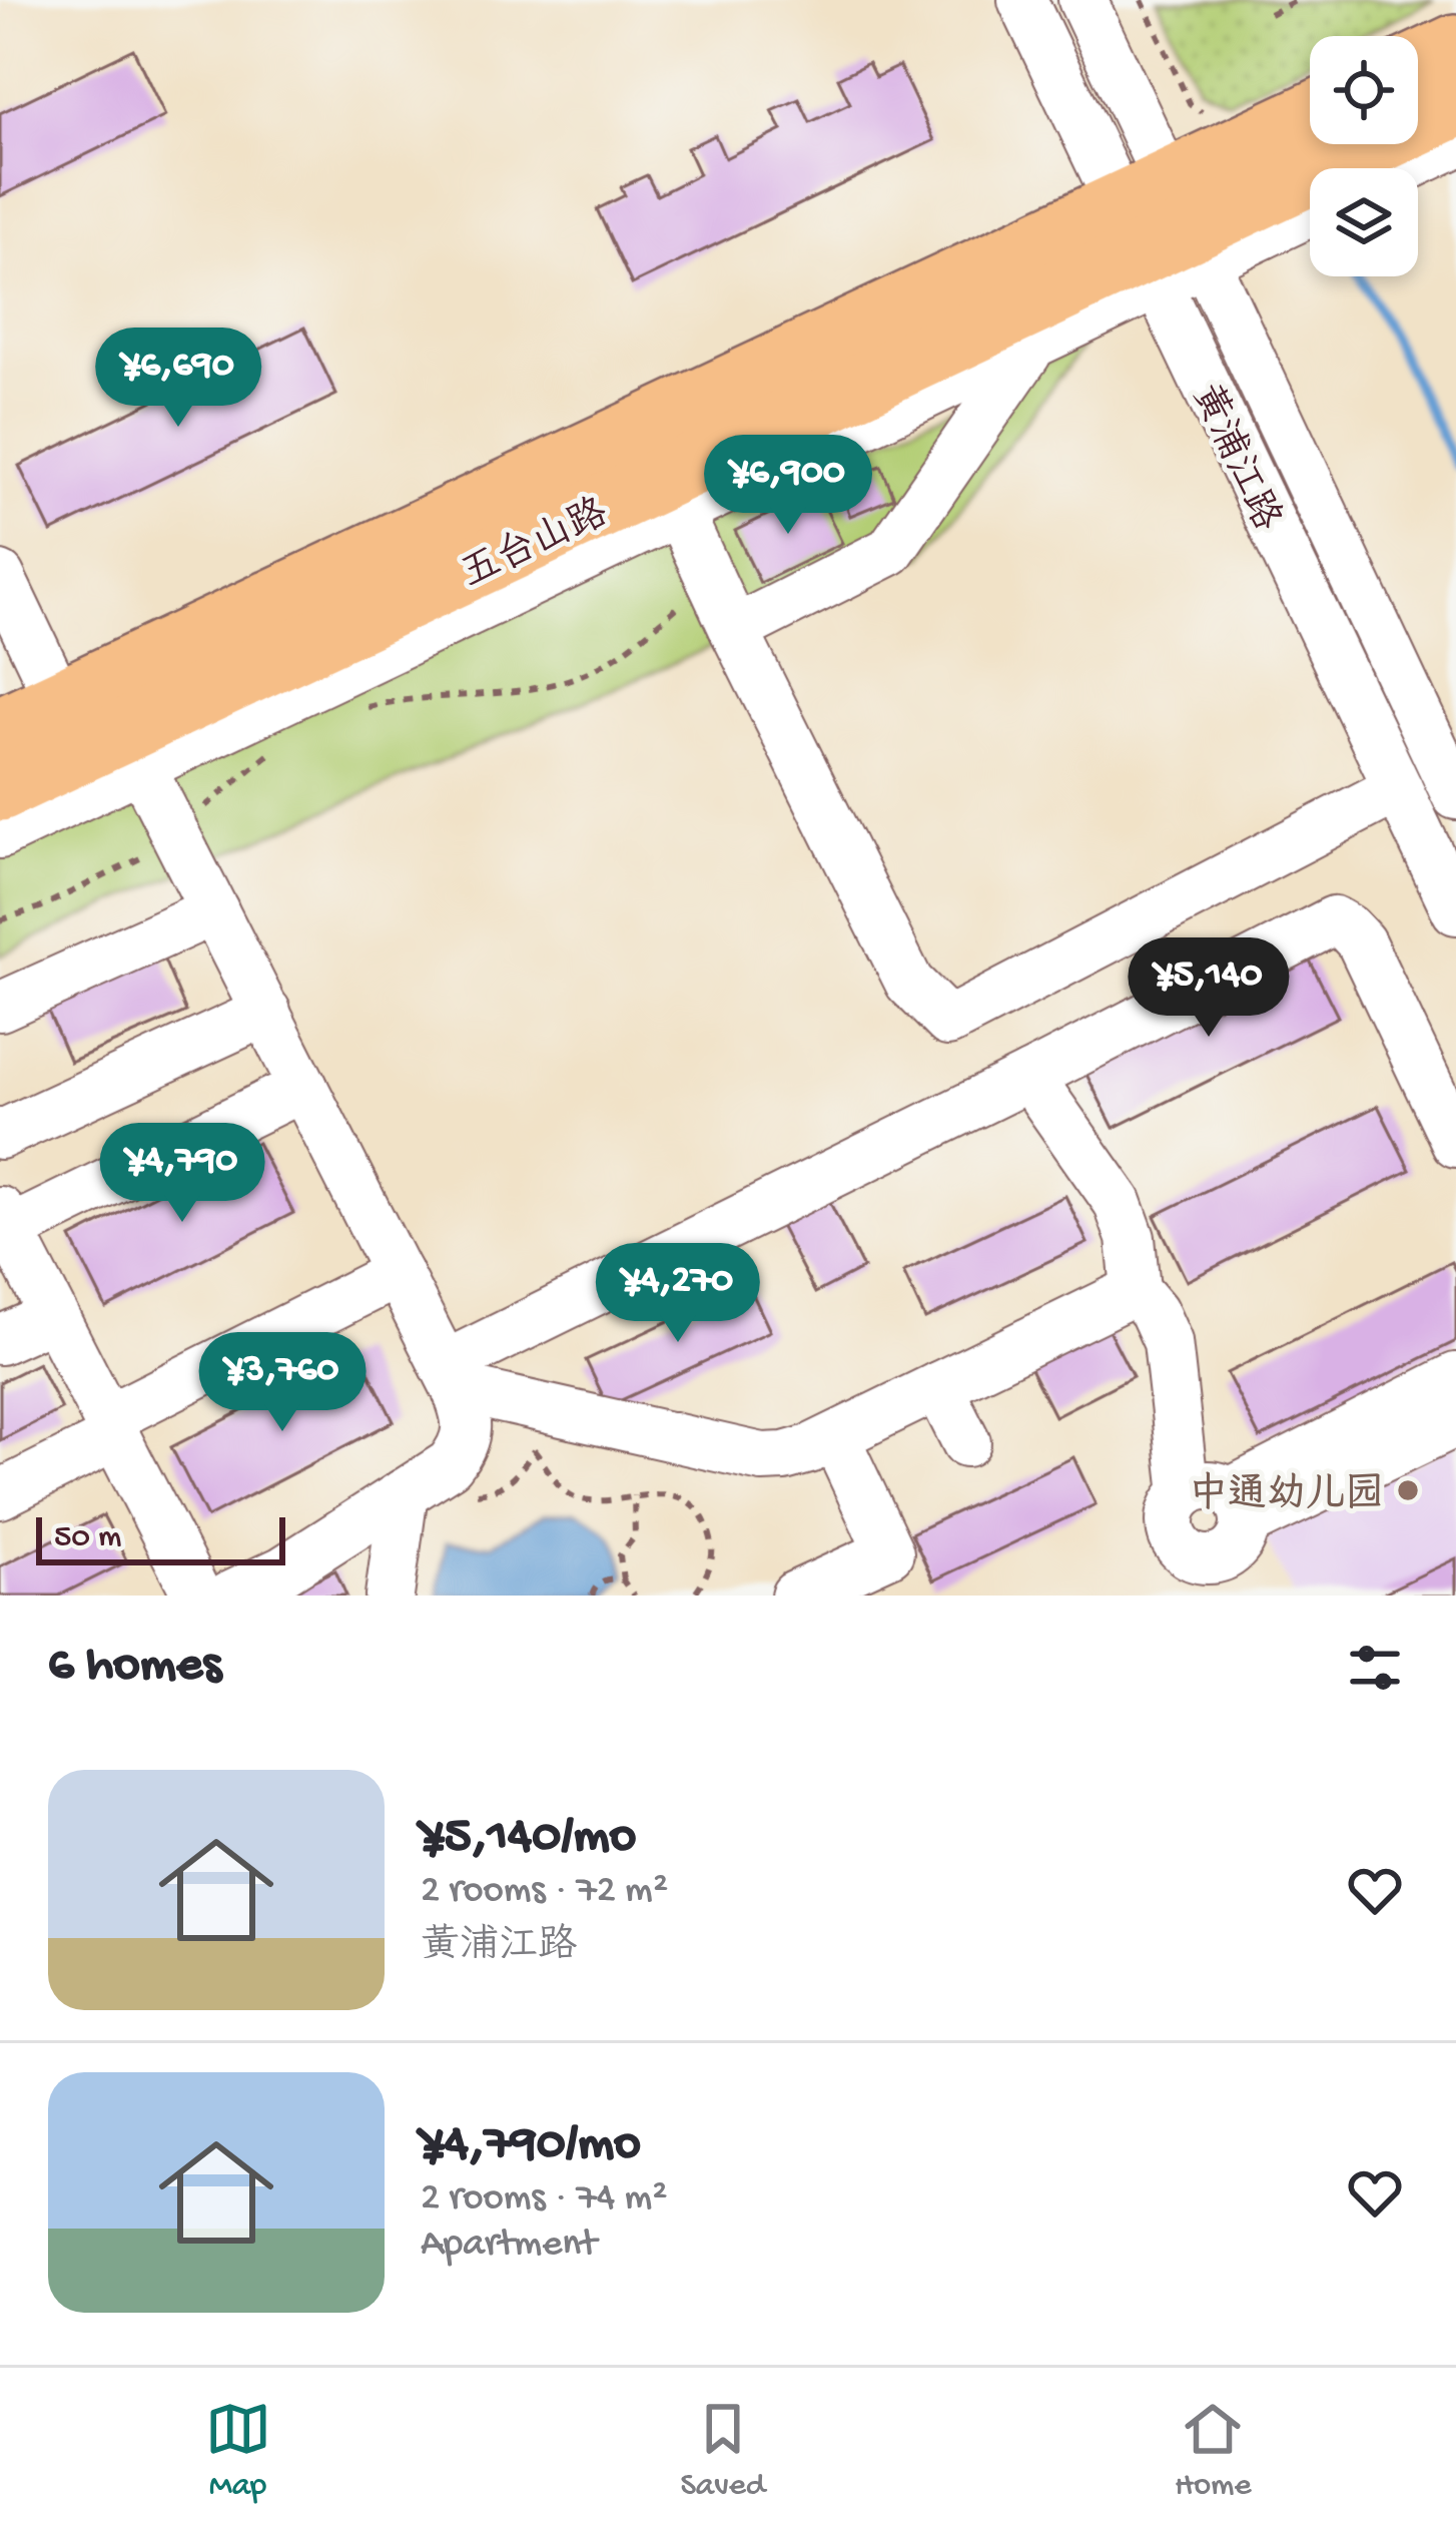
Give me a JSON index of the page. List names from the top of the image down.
{
  "streets": {
    "main road": ["五台山路"],
    "street": ["黄浦江路"]
  },
  "crossings": [
    ["黄浦江路", "五台山路"]
  ],
  "places": ["中通幼儿园"],
  "scale_bar": "50 m",
  "page": {
    "price": [
      "¥6,690",
      "¥6,900",
      "¥5,140",
      "¥4,790",
      "¥4,270",
      "¥3,760"
    ],
    "scale": "50 m",
    "heading": "6 homes",
    "list": [
      {
        "name": "¥5,140/mo",
        "note": "2 rooms · 72 m² · 黄浦江路"
      },
      {
        "name": "¥4,790/mo",
        "note": "2 rooms · 74 m² · Apartment"
      }
    ],
    "tabs": ["Map", "Saved", "Home"]
  }
}
